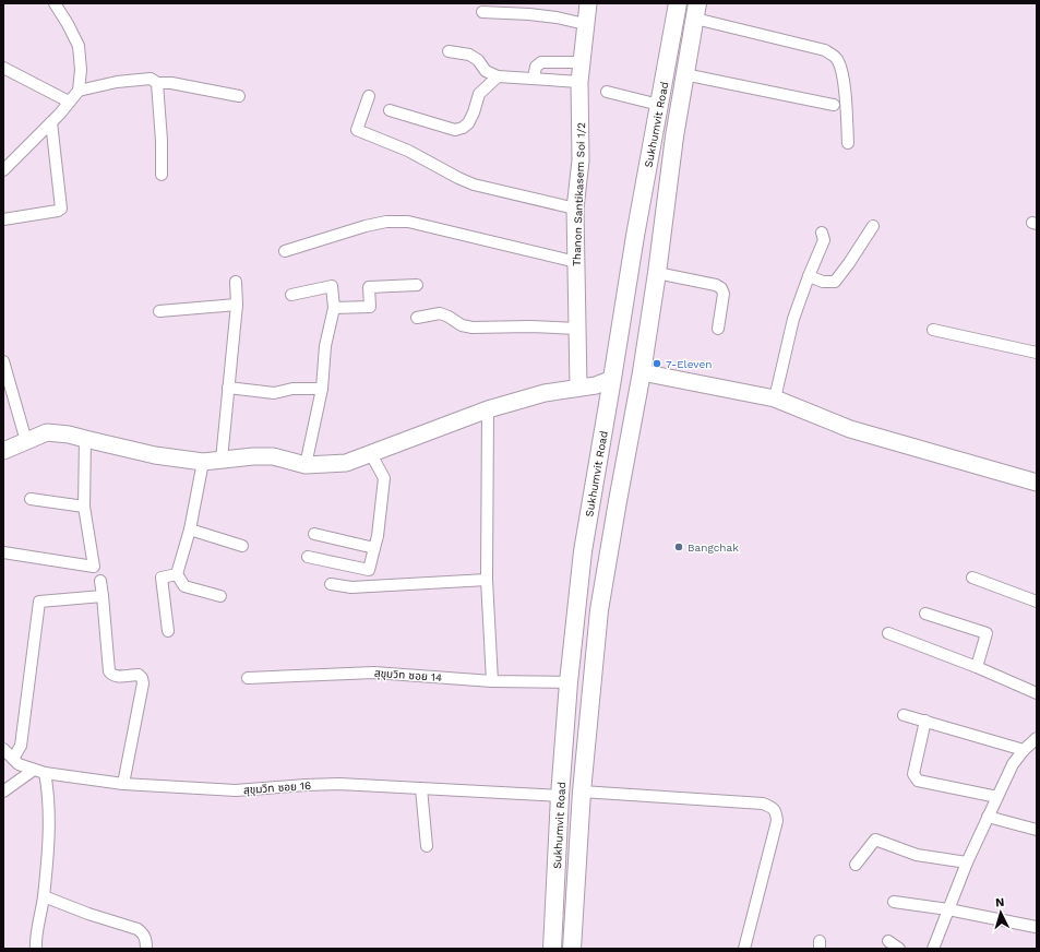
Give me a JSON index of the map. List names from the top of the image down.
{
  "streets": {
    "main road": ["Sukhumvit Road"],
    "street": ["Thanon Santikasem Soi 1/2", "สุขุมวิท ซอย 14", "สุขุมวิท ซอย 16"]
  },
  "crossings": [
    ["Sukhumvit Road", "สุขุมวิท ซอย 14"],
    ["Sukhumvit Road", "สุขุมวิท ซอย 16"]
  ],
  "places": ["7-Eleven", "Bangchak"],
  "north": "top"
}
